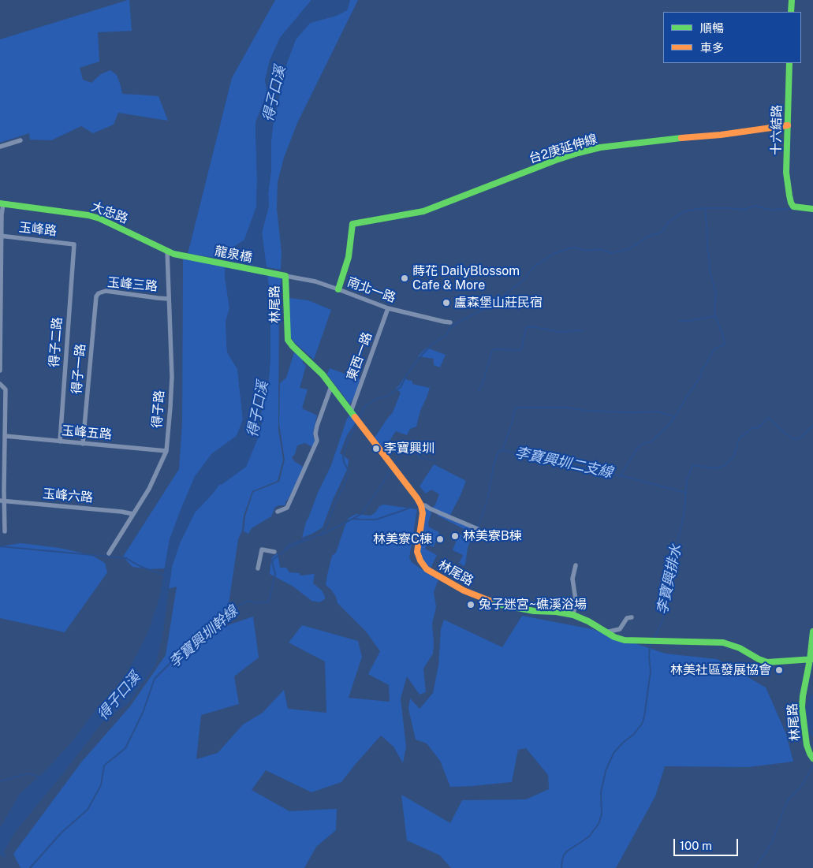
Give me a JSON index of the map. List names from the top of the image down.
{
  "streets": {
    "street": [
      "十六結路",
      "台2庚延伸線",
      "大忠路",
      "玉峰路",
      "龍泉橋",
      "玉峰三路",
      "南北一路",
      "林尾路",
      "得子二路",
      "東西一路",
      "得子一路",
      "得子路",
      "玉峰五路",
      "玉峰六路"
    ]
  },
  "crossings": [
    ["十六結路", "台2庚延伸線"],
    ["台2庚延伸線", "南北一路"],
    ["大忠路", "龍泉橋"],
    ["大忠路", "得子路"],
    ["玉峰路", "得子二路"],
    ["龍泉橋", "南北一路"],
    ["龍泉橋", "林尾路"],
    ["玉峰三路", "得子一路"],
    ["玉峰三路", "得子路"],
    ["南北一路", "林尾路"],
    ["南北一路", "東西一路"],
    ["林尾路", "東西一路"],
    ["得子二路", "玉峰五路"],
    ["得子一路", "玉峰五路"],
    ["得子路", "玉峰五路"],
    ["得子路", "玉峰六路"]
  ],
  "water": [
    "得子口溪",
    "李寶興圳二支線",
    "李寶興排水",
    "李寶興圳幹線"
  ],
  "places": [
    "蒔花 DailyBlossom Cafe & More",
    "盧森堡山莊民宿",
    "李寶興圳",
    "林美寮B棟",
    "林美寮C棟",
    "兔子迷宮~礁溪浴場",
    "林美社區發展協會"
  ],
  "legend": ["順暢", "車多"],
  "scale_bar": "100 m"
}
